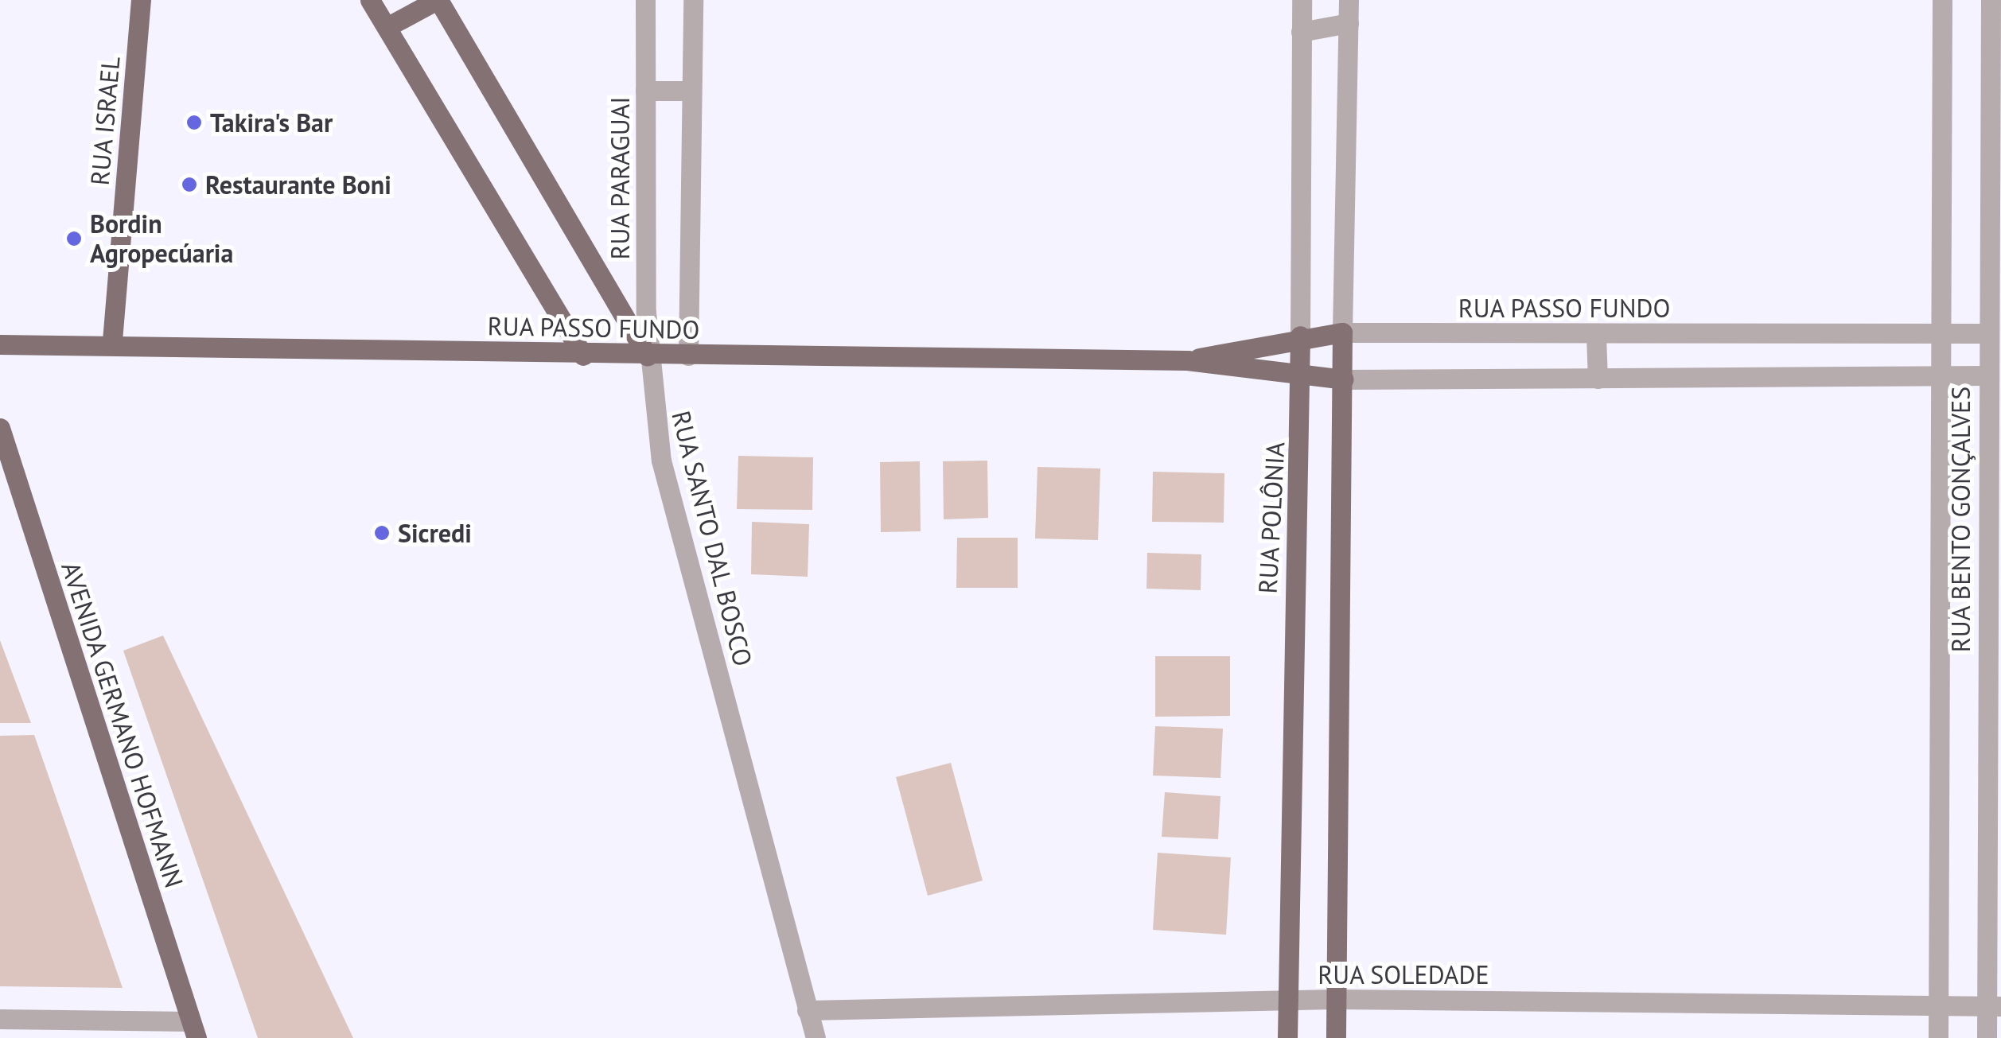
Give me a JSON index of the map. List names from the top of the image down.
{
  "streets": {
    "main road": [
      "RUA ISRAEL",
      "RUA PASSO FUNDO",
      "RUA POLÔNIA",
      "RUA SANTO DAL BOSCO",
      "AVENIDA GERMANO HOFMANN"
    ],
    "street": ["RUA PARAGUAI", "RUA BENTO GONÇALVES", "RUA SOLEDADE"]
  },
  "crossings": [
    ["RUA ISRAEL", "RUA PASSO FUNDO"],
    ["RUA PARAGUAI", "RUA PASSO FUNDO"],
    ["RUA PARAGUAI", "RUA SANTO DAL BOSCO"],
    ["RUA PASSO FUNDO", "RUA POLÔNIA"],
    ["RUA PASSO FUNDO", "RUA BENTO GONÇALVES"],
    ["RUA PASSO FUNDO", "RUA SANTO DAL BOSCO"],
    ["RUA POLÔNIA", "RUA SOLEDADE"],
    ["RUA BENTO GONÇALVES", "RUA SOLEDADE"],
    ["RUA SANTO DAL BOSCO", "RUA SOLEDADE"]
  ],
  "places": [
    "Takira's Bar",
    "Restaurante Boni",
    "Bordin Agropecúaria",
    "Sicredi"
  ]
}
